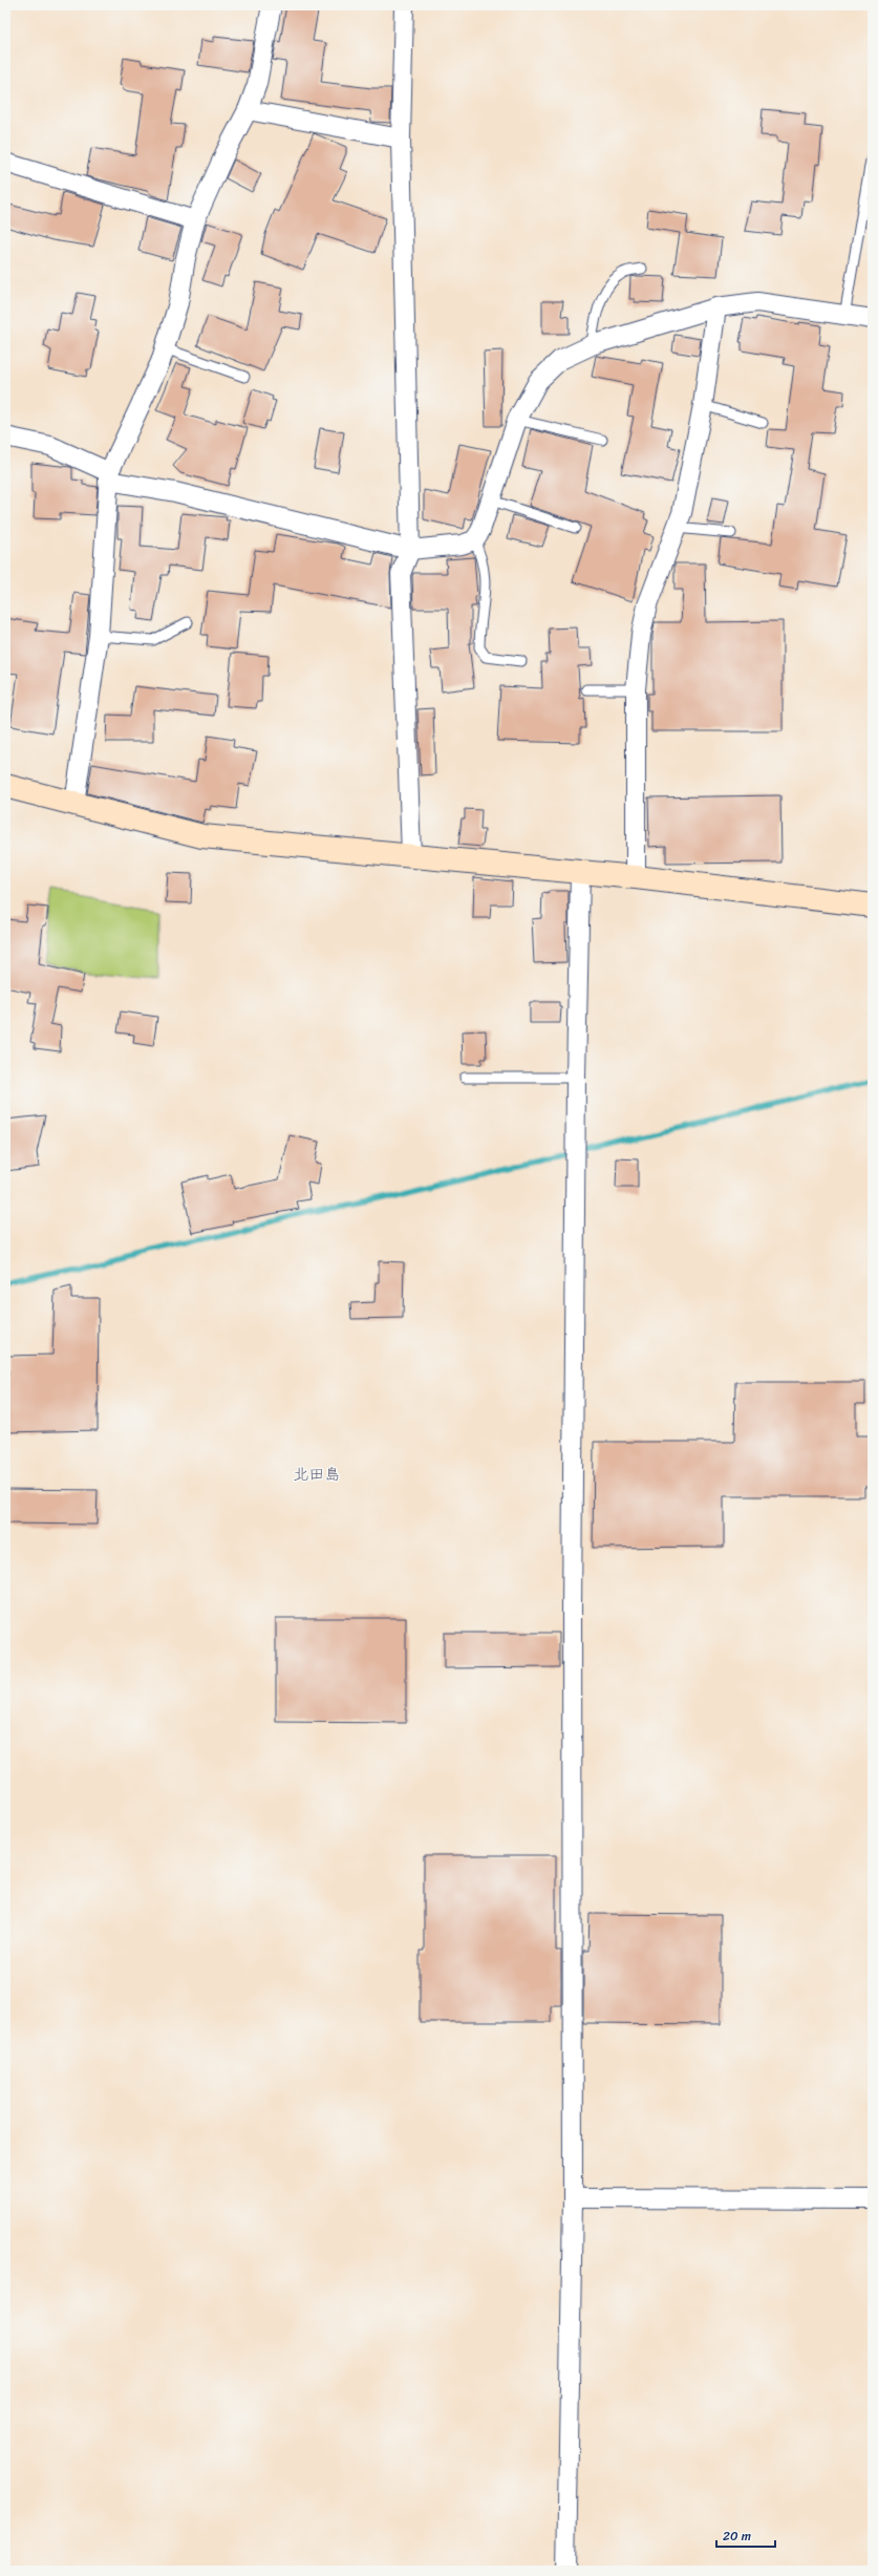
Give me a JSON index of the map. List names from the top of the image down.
{
  "districts": ["北田島"],
  "scale_bar": "20 m"
}
